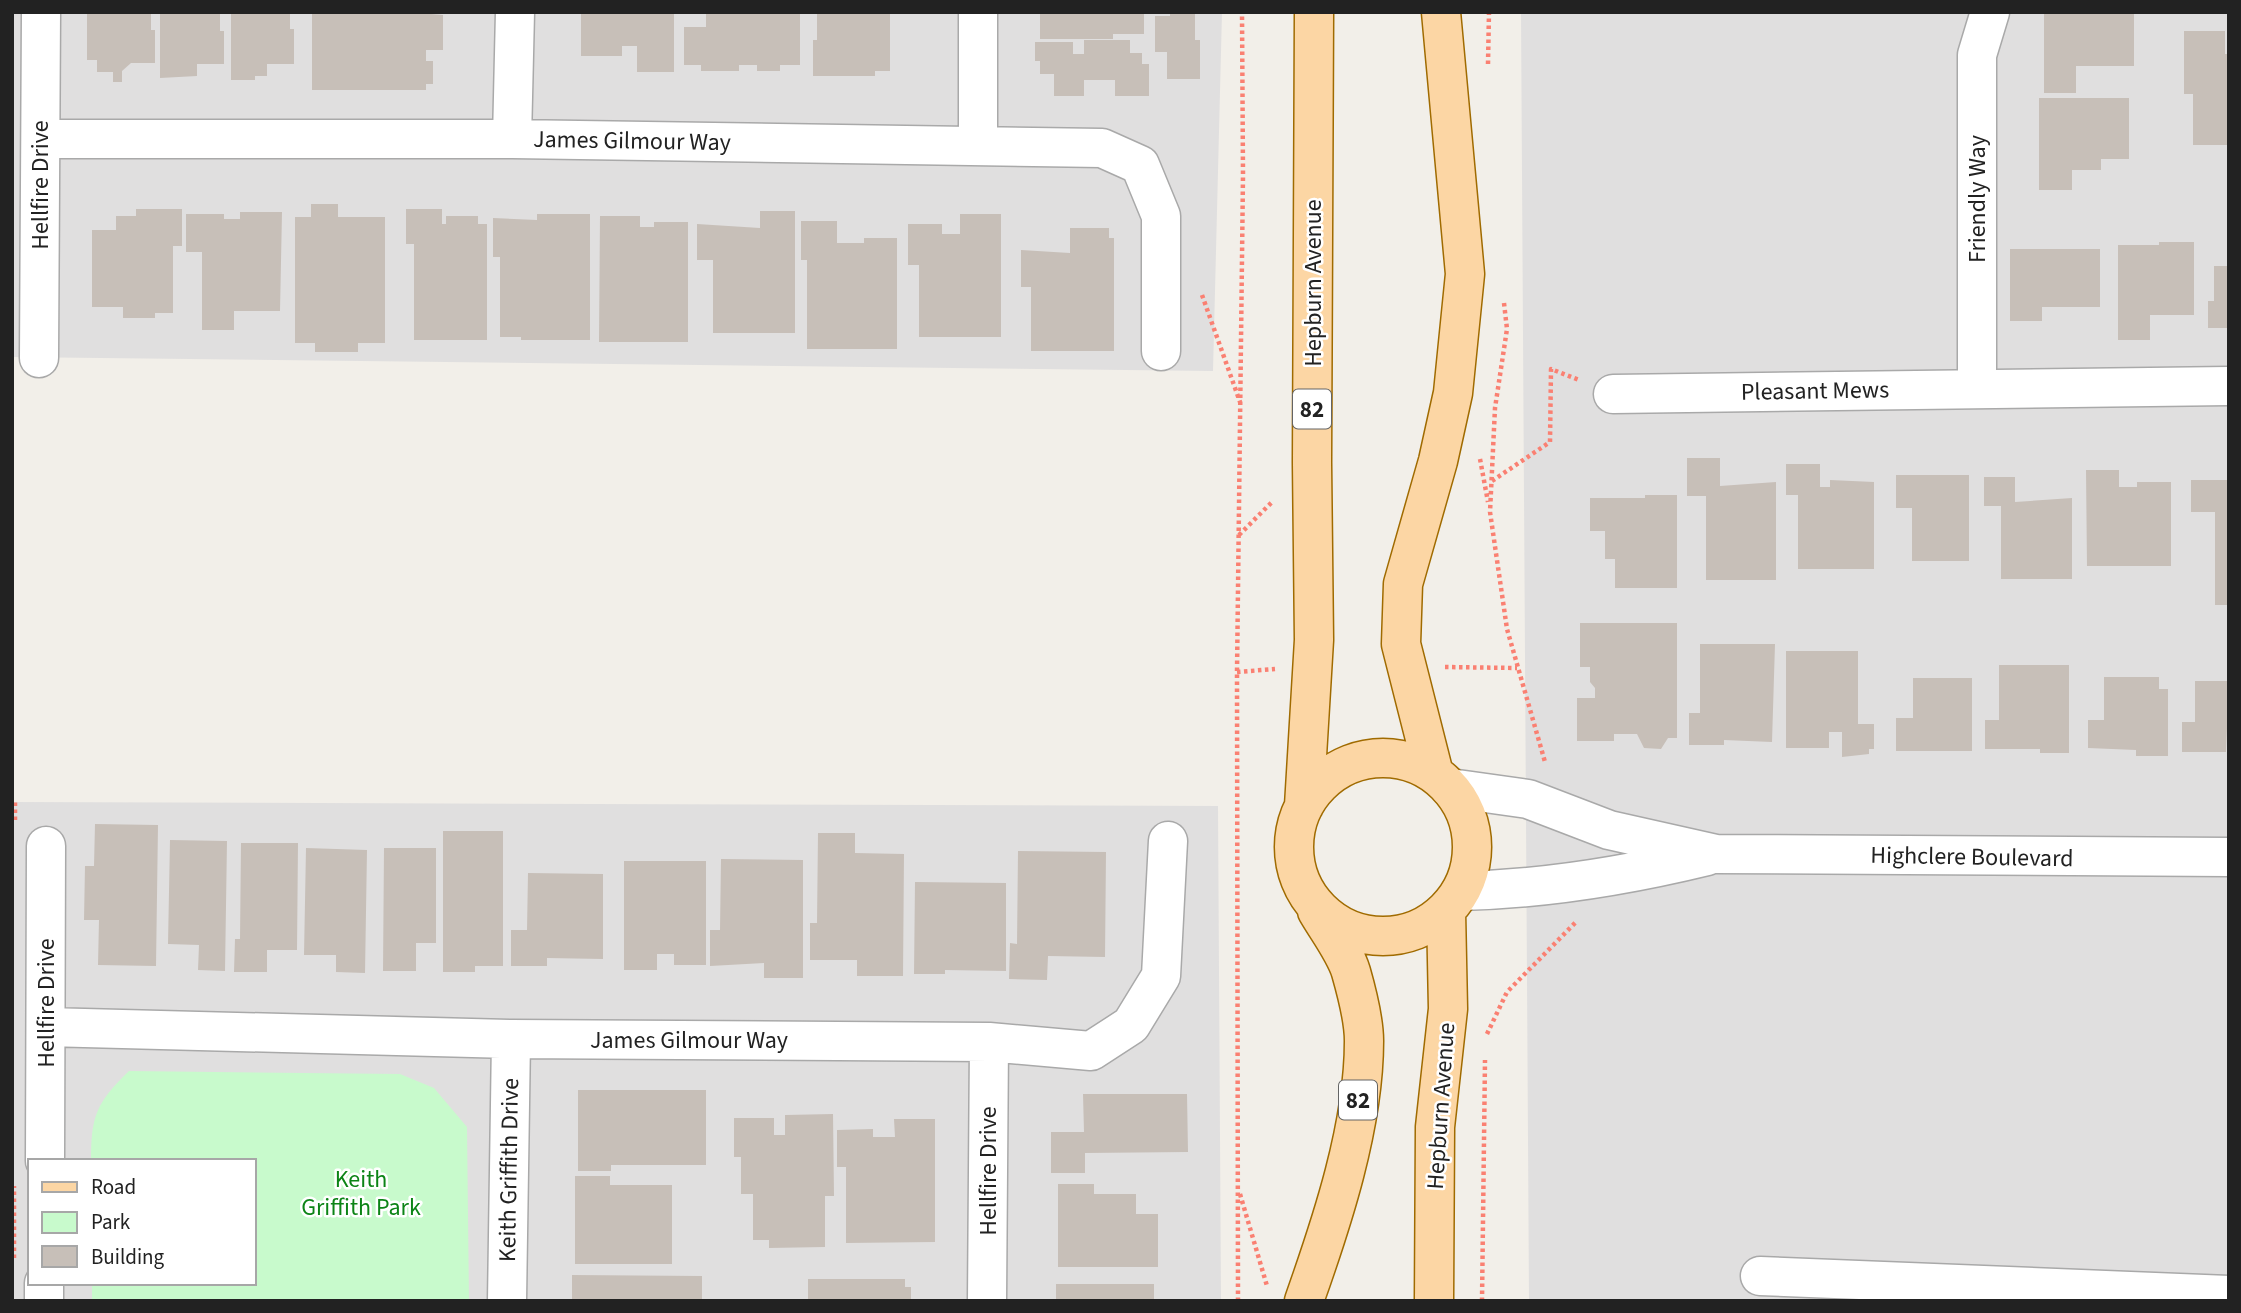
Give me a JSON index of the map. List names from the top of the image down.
{
  "streets": {
    "main road": ["Hepburn Avenue", "82"],
    "street": [
      "James Gilmour Way",
      "Hellfire Drive",
      "Friendly Way",
      "Pleasant Mews",
      "Highclere Boulevard",
      "Keith Griffith Drive"
    ]
  },
  "crossings": [
    ["James Gilmour Way", "Hellfire Drive"],
    ["James Gilmour Way", "Keith Griffith Drive"],
    ["Friendly Way", "Pleasant Mews"],
    ["Hepburn Avenue", "Highclere Boulevard"]
  ],
  "parks": ["Keith Griffith Park"],
  "legend": ["Road", "Park", "Building"]
}
